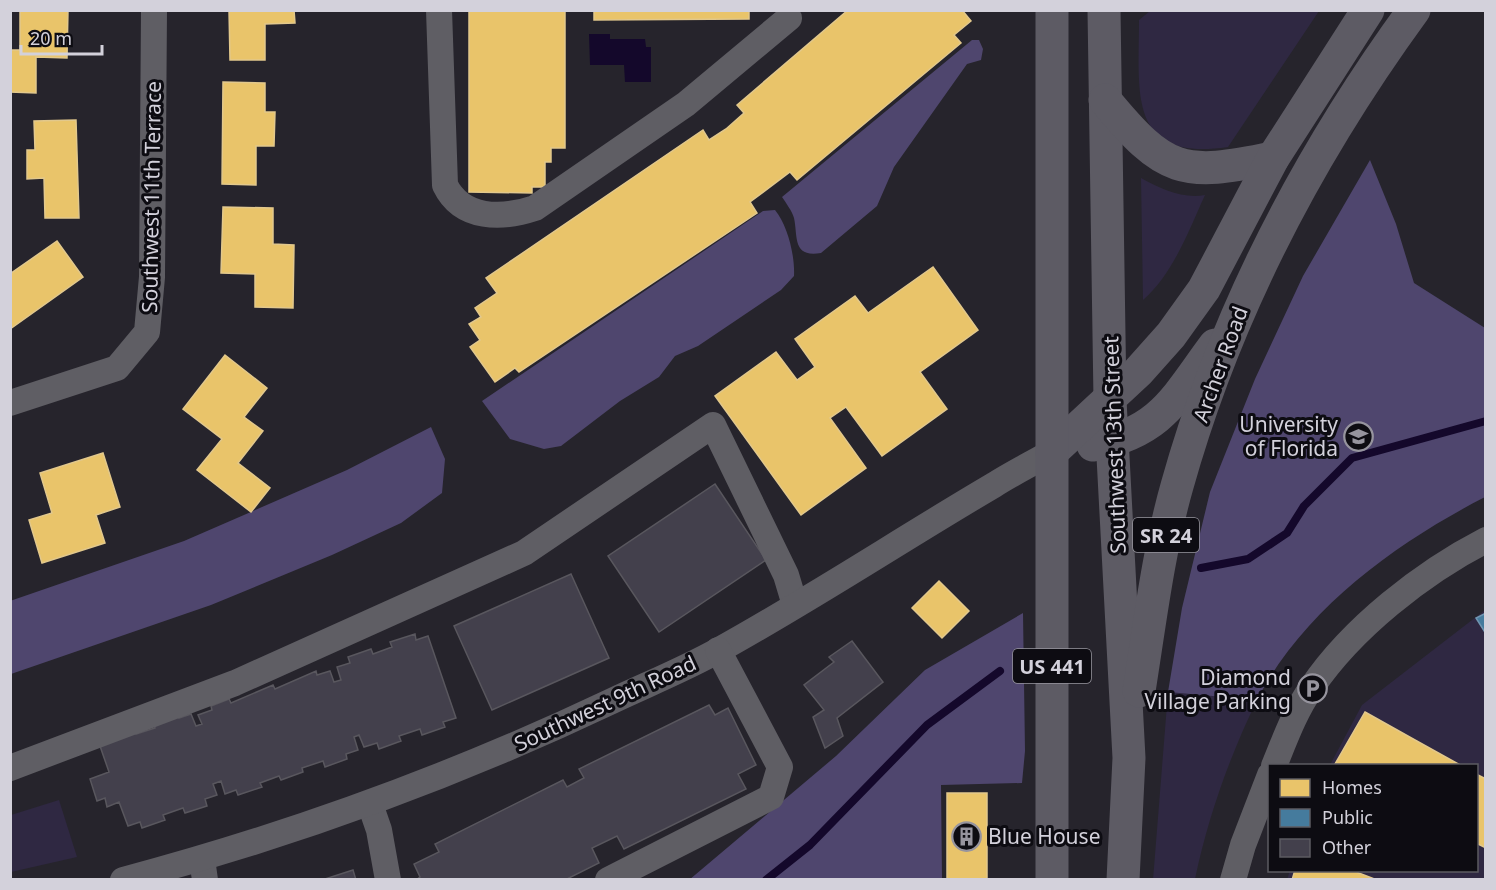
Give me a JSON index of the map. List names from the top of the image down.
{
  "streets": {
    "main road": [
      "Archer Road",
      "Southwest 13th Street",
      "SR 24",
      "US 441"
    ],
    "street": ["Southwest 11th Terrace", "Southwest 9th Road"]
  },
  "crossings": [
    ["Archer Road", "Southwest 13th Street"],
    ["Archer Road", "US 441"],
    ["Archer Road", "Southwest 9th Road"],
    ["US 441", "Southwest 9th Road"]
  ],
  "places": {
    "school or university": ["University of Florida"],
    "parking": ["Diamond Village Parking"],
    "building": ["Blue House"]
  },
  "legend": ["Homes", "Public", "Other"],
  "scale_bar": "20 m"
}
